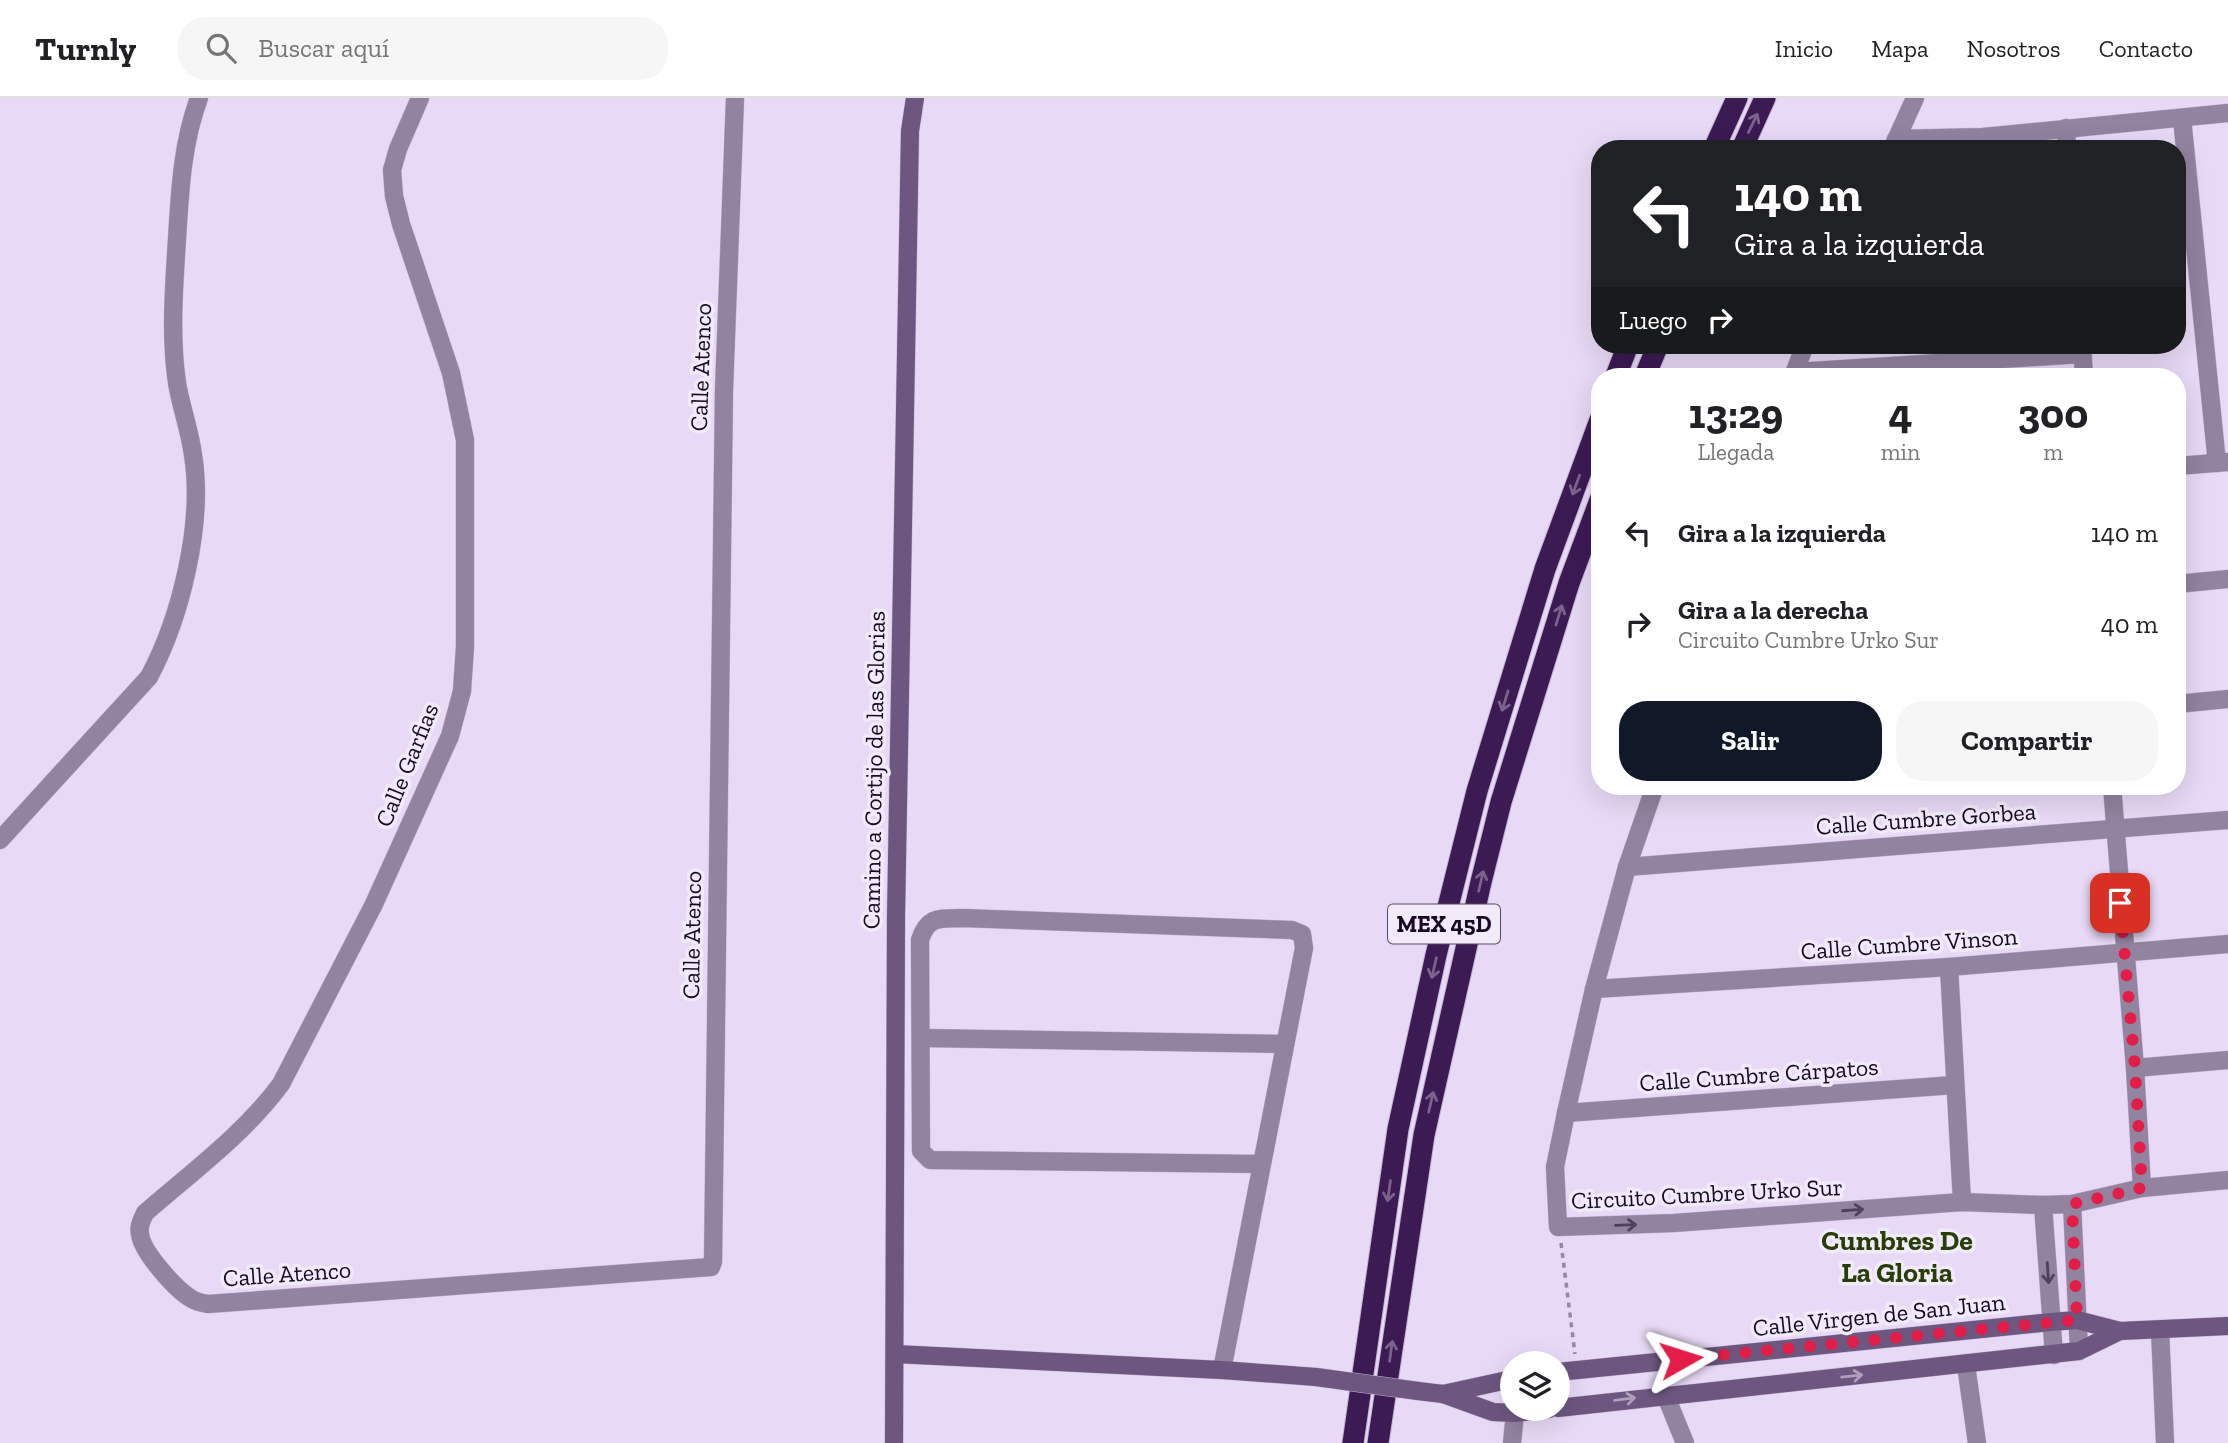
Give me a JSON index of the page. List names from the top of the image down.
{
  "streets": {
    "highway": ["MEX 45D"],
    "street": [
      "Calle Atenco",
      "Calle Garfias",
      "Camino a Cortijo de las Glorias",
      "Calle Cumbre Gorbea",
      "Calle Cumbre Vinson",
      "Calle Cumbre Cárpatos",
      "Circuito Cumbre Urko Sur",
      "Calle Virgen de San Juan"
    ]
  },
  "crossings": [
    ["Calle Atenco", "Calle Garfias"],
    ["Calle Cumbre Gorbea", "Circuito Cumbre Urko Sur"],
    ["Calle Cumbre Vinson", "Circuito Cumbre Urko Sur"],
    ["Calle Cumbre Cárpatos", "Circuito Cumbre Urko Sur"]
  ],
  "one_way": ["Circuito Cumbre Urko Sur"],
  "districts": ["Cumbres De La Gloria"],
  "page": {
    "header": "Turnly",
    "search": "Buscar aquí",
    "nav": [
      "Inicio",
      "Mapa",
      "Nosotros",
      "Contacto"
    ],
    "turn": ["140 m", "Gira a la izquierda"],
    "then": "Luego",
    "eta": [
      "13:29",
      "Llegada",
      "4",
      "min",
      "300",
      "m"
    ],
    "list": [
      {
        "name": "Gira a la izquierda",
        "value": "140 m"
      },
      {
        "name": "Gira a la derecha",
        "note": "Circuito Cumbre Urko Sur",
        "value": "40 m"
      }
    ],
    "buttons": ["Salir", "Compartir"]
  }
}
